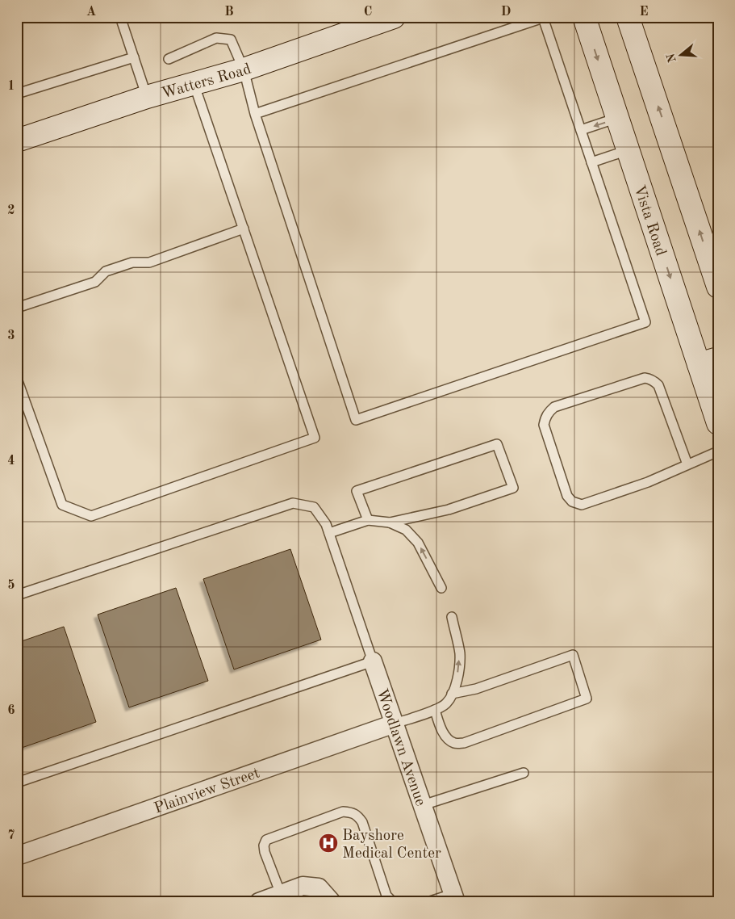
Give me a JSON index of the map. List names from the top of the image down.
{
  "streets": {
    "street": [
      "Watters Road",
      "Vista Road",
      "Woodlawn Avenue",
      "Plainview Street"
    ]
  },
  "crossings": [
    ["Woodlawn Avenue", "Plainview Street"]
  ],
  "places": {
    "hospital": ["Bayshore Medical Center"]
  },
  "north": "left",
  "grid": {
    "columns": [
      "A",
      "B",
      "C",
      "D",
      "E"
    ],
    "rows": [
      "1",
      "2",
      "3",
      "4",
      "5",
      "6",
      "7"
    ]
  }
}
